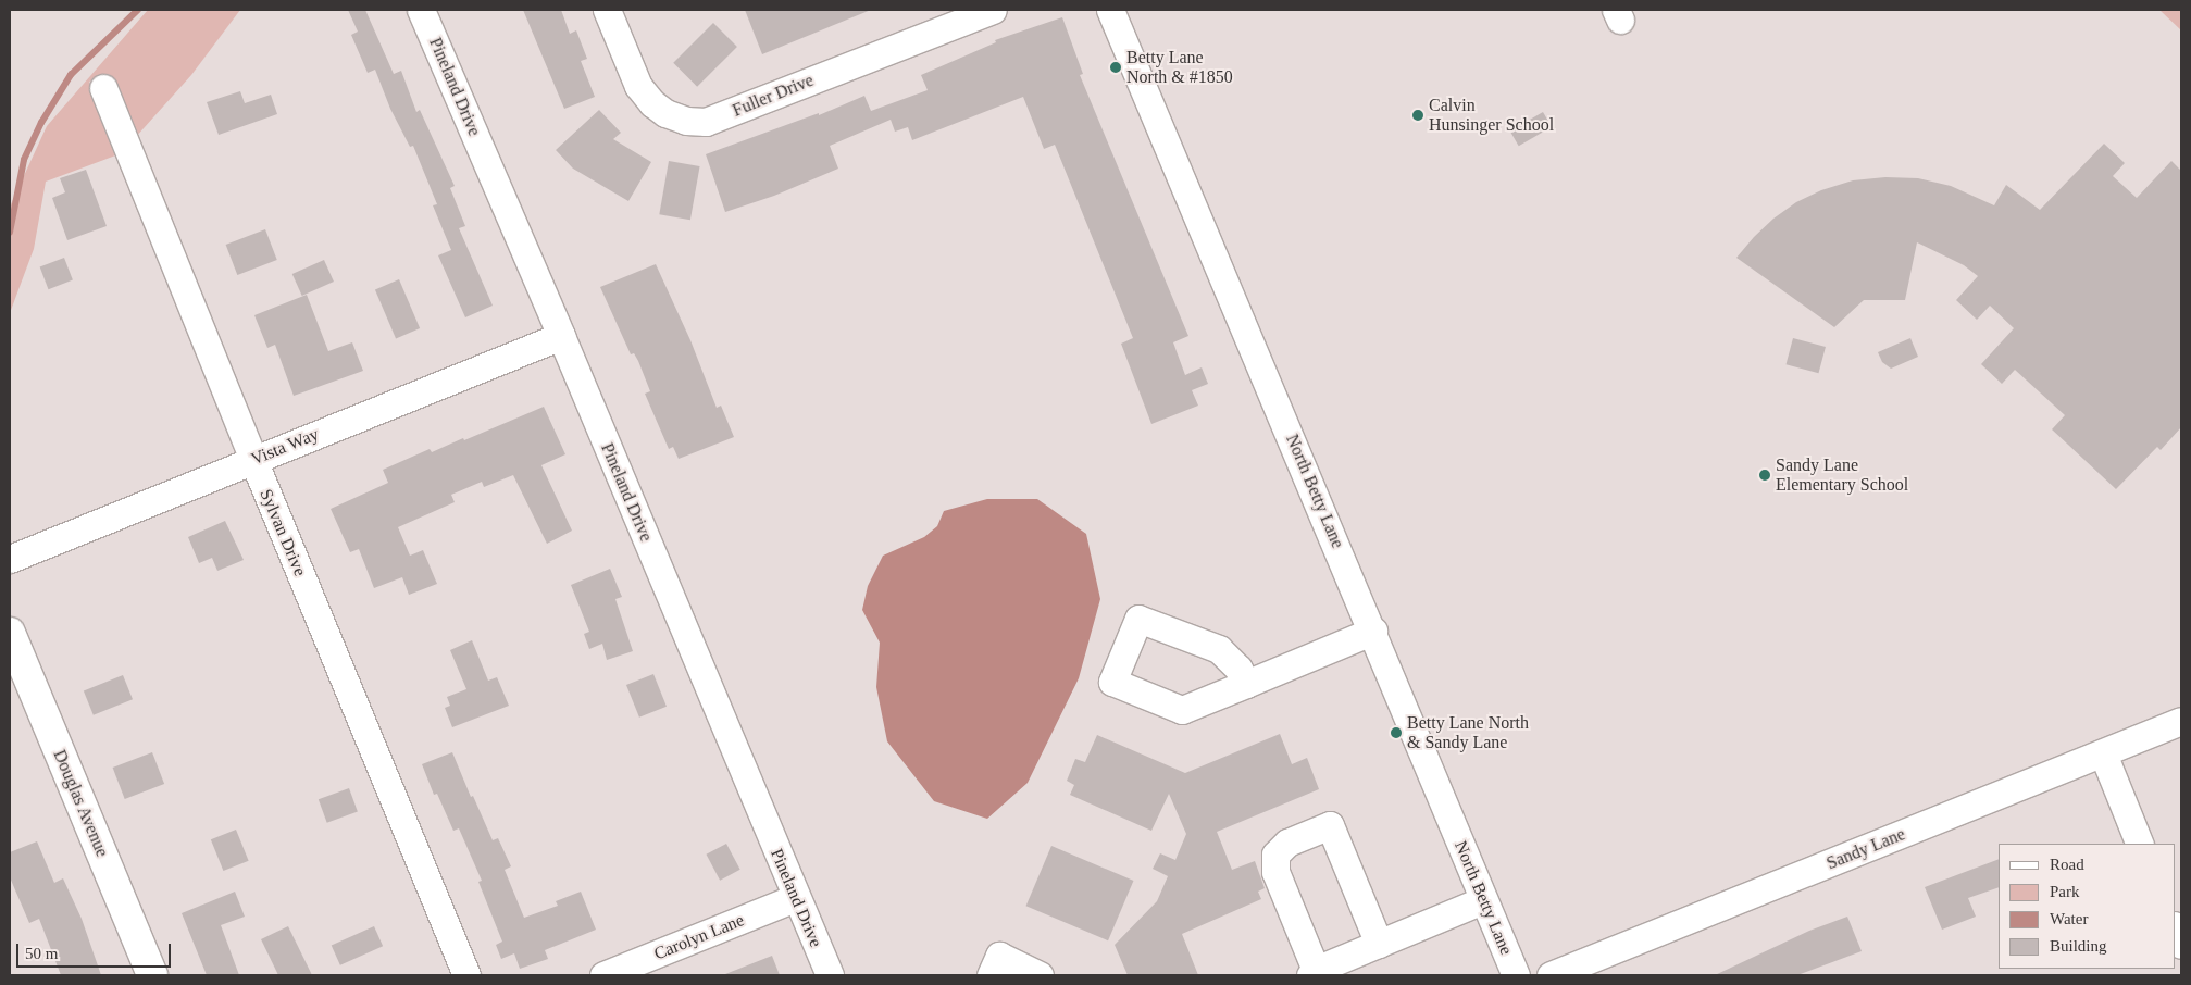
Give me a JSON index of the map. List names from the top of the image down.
{
  "streets": {
    "main road": ["Douglas Avenue"],
    "street": [
      "Pineland Drive",
      "Fuller Drive",
      "Vista Way",
      "North Betty Lane",
      "Sylvan Drive",
      "Sandy Lane",
      "Carolyn Lane"
    ]
  },
  "crossings": [
    ["Pineland Drive", "Vista Way"],
    ["Pineland Drive", "Carolyn Lane"],
    ["Vista Way", "Sylvan Drive"]
  ],
  "places": [
    "Betty Lane North & #1850",
    "Calvin Hunsinger School",
    "Sandy Lane Elementary School",
    "Betty Lane North & Sandy Lane"
  ],
  "legend": [
    "Road",
    "Park",
    "Water",
    "Building"
  ],
  "scale_bar": "50 m"
}
